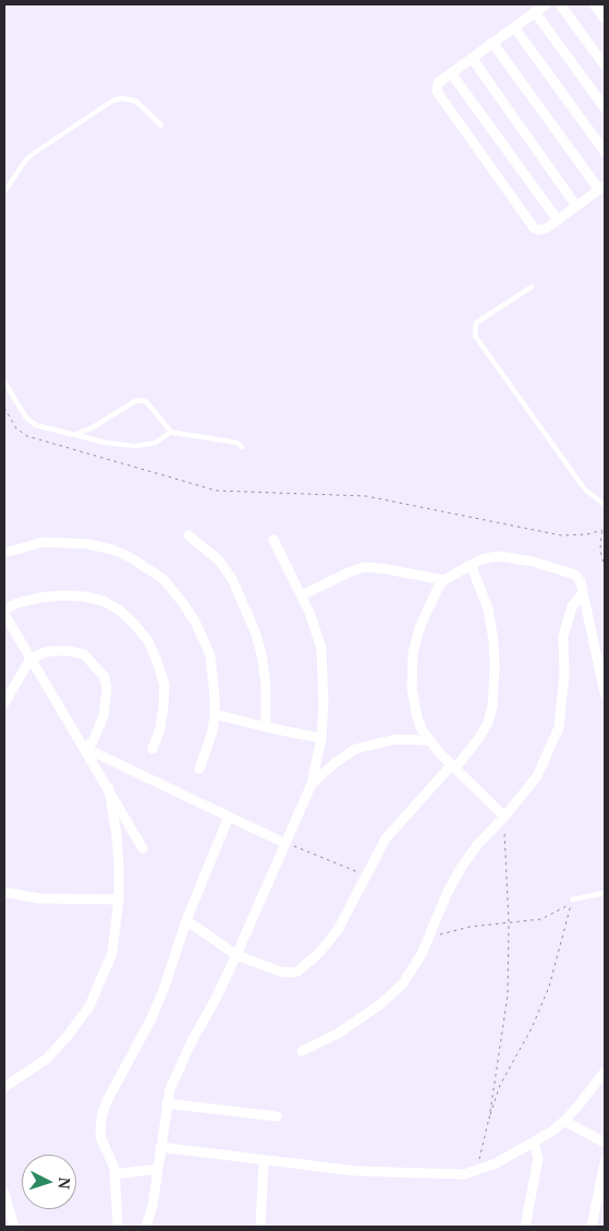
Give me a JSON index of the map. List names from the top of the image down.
{
  "north": "right"
}
